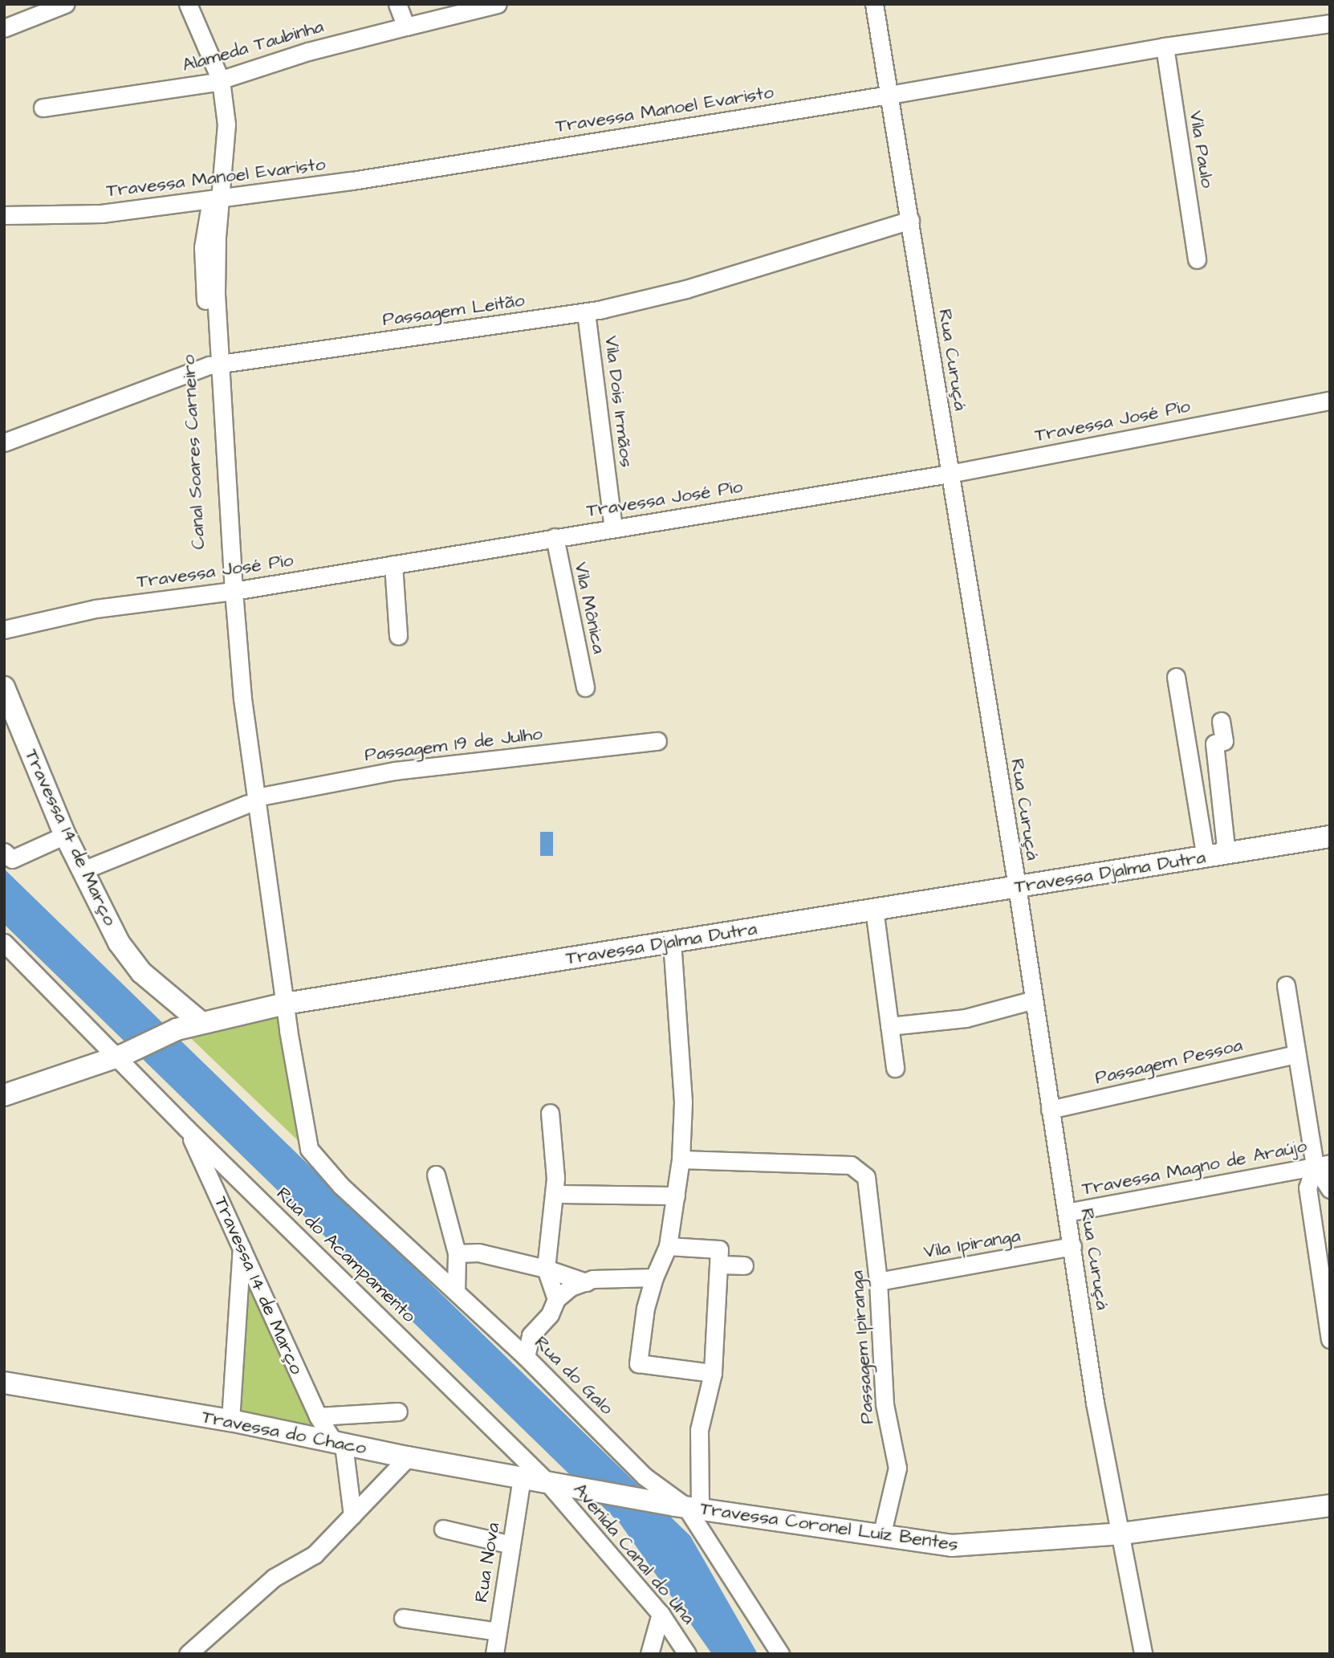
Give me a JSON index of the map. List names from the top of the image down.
{
  "streets": {
    "street": [
      "Alameda Taubinha",
      "Travessa Manoel Evaristo",
      "Vila Paulo",
      "Passagem Leitão",
      "Rua Curuçá",
      "Vila Dois Irmãos",
      "Travessa José Pio",
      "Canal Soares Carneiro",
      "Vila Mônica",
      "Passagem 19 de Julho",
      "Travessa 14 de Março",
      "Travessa Djalma Dutra",
      "Passagem Pessoa",
      "Travessa Magno de Araújo",
      "Vila Ipiranga",
      "Rua do Acampamento",
      "Passagem Ipiranga",
      "Rua do Galo",
      "Travessa do Chaco",
      "Travessa Coronel Luíz Bentes",
      "Avenida Canal do Una",
      "Rua Nova"
    ]
  },
  "crossings": [
    ["Alameda Taubinha", "Canal Soares Carneiro"],
    ["Travessa Manoel Evaristo", "Vila Paulo"],
    ["Travessa Manoel Evaristo", "Rua Curuçá"],
    ["Travessa Manoel Evaristo", "Canal Soares Carneiro"],
    ["Passagem Leitão", "Rua Curuçá"],
    ["Passagem Leitão", "Vila Dois Irmãos"],
    ["Passagem Leitão", "Canal Soares Carneiro"],
    ["Rua Curuçá", "Travessa José Pio"],
    ["Rua Curuçá", "Travessa Djalma Dutra"],
    ["Rua Curuçá", "Passagem Pessoa"],
    ["Rua Curuçá", "Travessa Magno de Araújo"],
    ["Rua Curuçá", "Vila Ipiranga"],
    ["Rua Curuçá", "Travessa Coronel Luíz Bentes"],
    ["Vila Dois Irmãos", "Travessa José Pio"],
    ["Travessa José Pio", "Canal Soares Carneiro"],
    ["Travessa José Pio", "Vila Mônica"],
    ["Canal Soares Carneiro", "Passagem 19 de Julho"],
    ["Canal Soares Carneiro", "Travessa Djalma Dutra"],
    ["Canal Soares Carneiro", "Rua do Galo"],
    ["Passagem 19 de Julho", "Travessa 14 de Março"],
    ["Travessa 14 de Março", "Travessa Djalma Dutra"],
    ["Travessa 14 de Março", "Rua do Acampamento"],
    ["Travessa 14 de Março", "Travessa do Chaco"],
    ["Travessa Djalma Dutra", "Rua do Acampamento"],
    ["Vila Ipiranga", "Passagem Ipiranga"],
    ["Rua do Acampamento", "Travessa do Chaco"],
    ["Rua do Acampamento", "Travessa Coronel Luíz Bentes"],
    ["Rua do Acampamento", "Avenida Canal do Una"],
    ["Passagem Ipiranga", "Travessa Coronel Luíz Bentes"],
    ["Rua do Galo", "Travessa Coronel Luíz Bentes"],
    ["Travessa do Chaco", "Travessa Coronel Luíz Bentes"],
    ["Travessa do Chaco", "Avenida Canal do Una"],
    ["Travessa do Chaco", "Rua Nova"],
    ["Travessa Coronel Luíz Bentes", "Avenida Canal do Una"]
  ]
}
